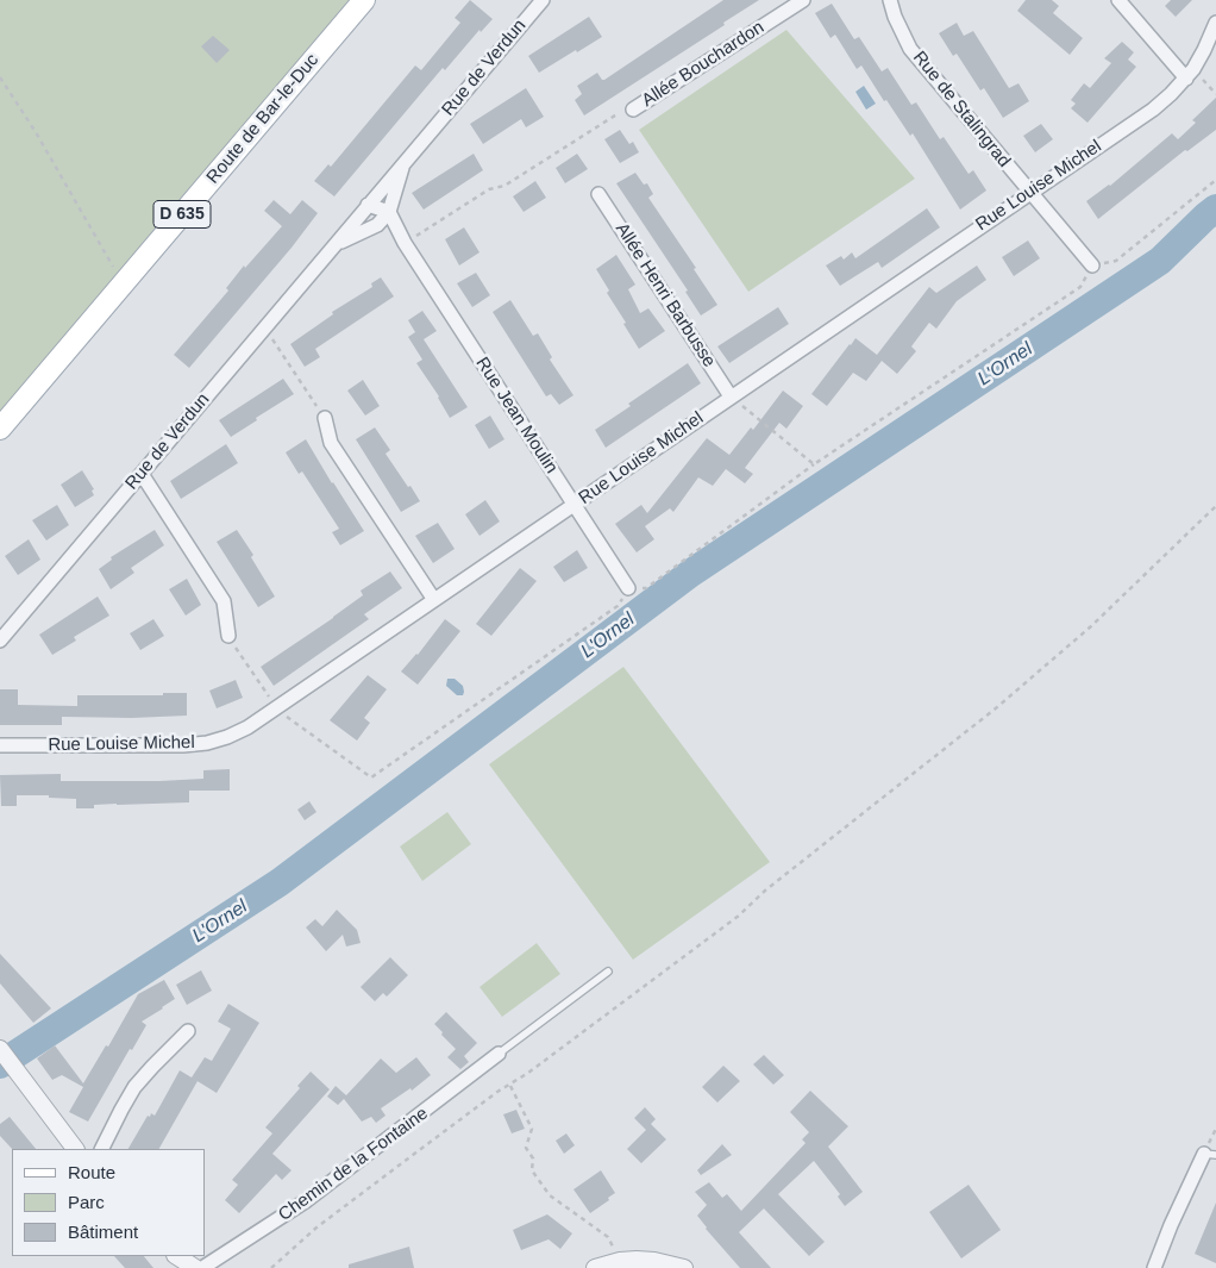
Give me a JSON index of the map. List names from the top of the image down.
{
  "streets": {
    "main road": ["Route de Bar-le-Duc", "D 635"],
    "street": [
      "Allée Bouchardon",
      "Rue de Verdun",
      "Rue de Stalingrad",
      "Rue Louise Michel",
      "Allée Henri Barbusse",
      "Rue Jean Moulin",
      "Chemin de la Fontaine"
    ]
  },
  "crossings": [
    ["Rue de Verdun", "Rue Jean Moulin"],
    ["Rue de Stalingrad", "Rue Louise Michel"],
    ["Rue Louise Michel", "Allée Henri Barbusse"],
    ["Rue Louise Michel", "Rue Jean Moulin"]
  ],
  "water": ["L'Ornel"],
  "legend": ["Route", "Parc", "Bâtiment"]
}
